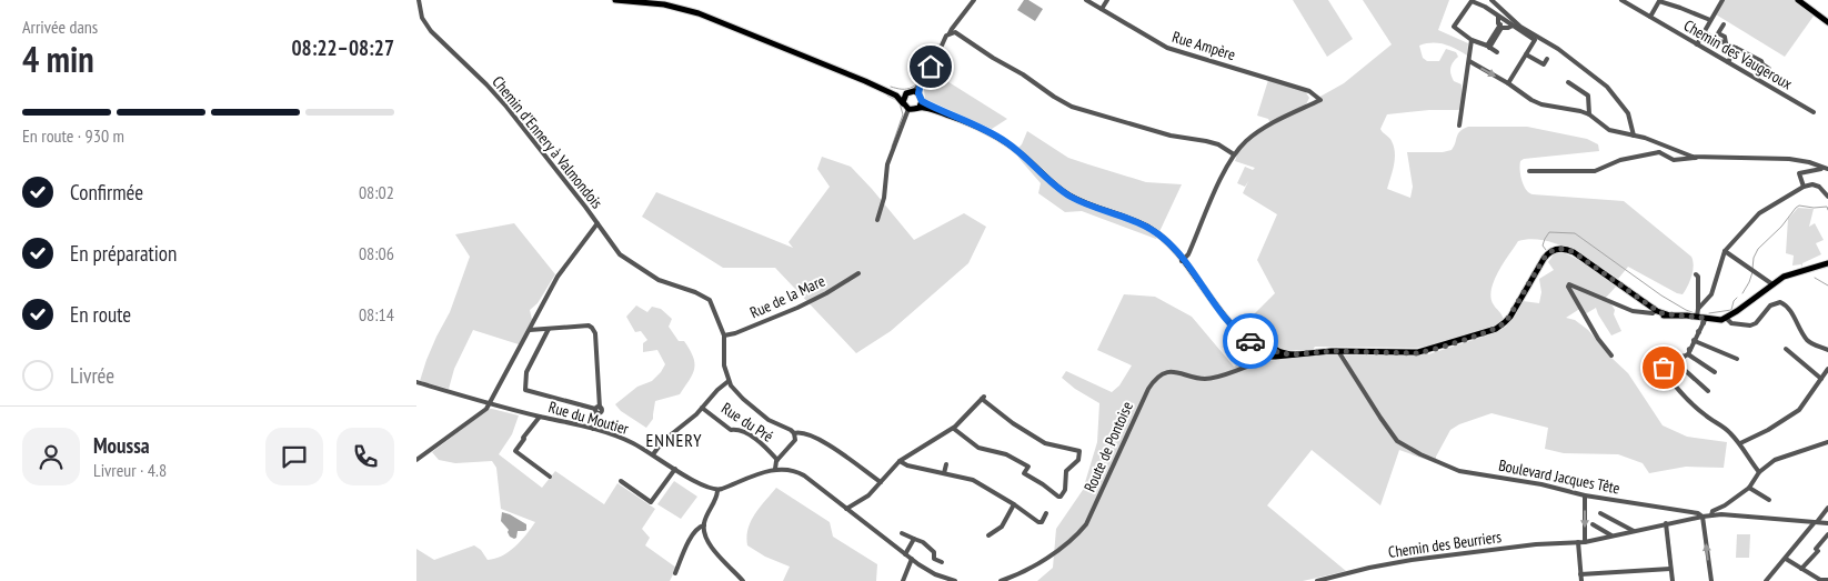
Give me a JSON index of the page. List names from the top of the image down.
{
  "streets": {
    "street": [
      "Rue Ampère",
      "Chemin des Vaugeroux",
      "Chemin d'Ennery à Valmondois",
      "Rue de la Mare",
      "Rue du Moutier",
      "Rue du Pré",
      "Route de Pontoise",
      "Boulevard Jacques Tête",
      "Chemin des Beurriers"
    ]
  },
  "crossings": [
    ["Chemin d'Ennery à Valmondois", "Rue de la Mare"],
    ["Boulevard Jacques Tête", "Chemin des Beurriers"]
  ],
  "districts": ["ENNERY"],
  "page": {
    "heading": ["4 min", "Arrivée dans", "08:22–08:27"],
    "panel": ["Moussa", "Livreur · 4.8"],
    "bar": "En route · 930 m",
    "list": [
      ["Confirmée", "08:02"],
      ["En préparation", "08:06"],
      ["En route", "08:14"],
      "Livrée"
    ]
  }
}
